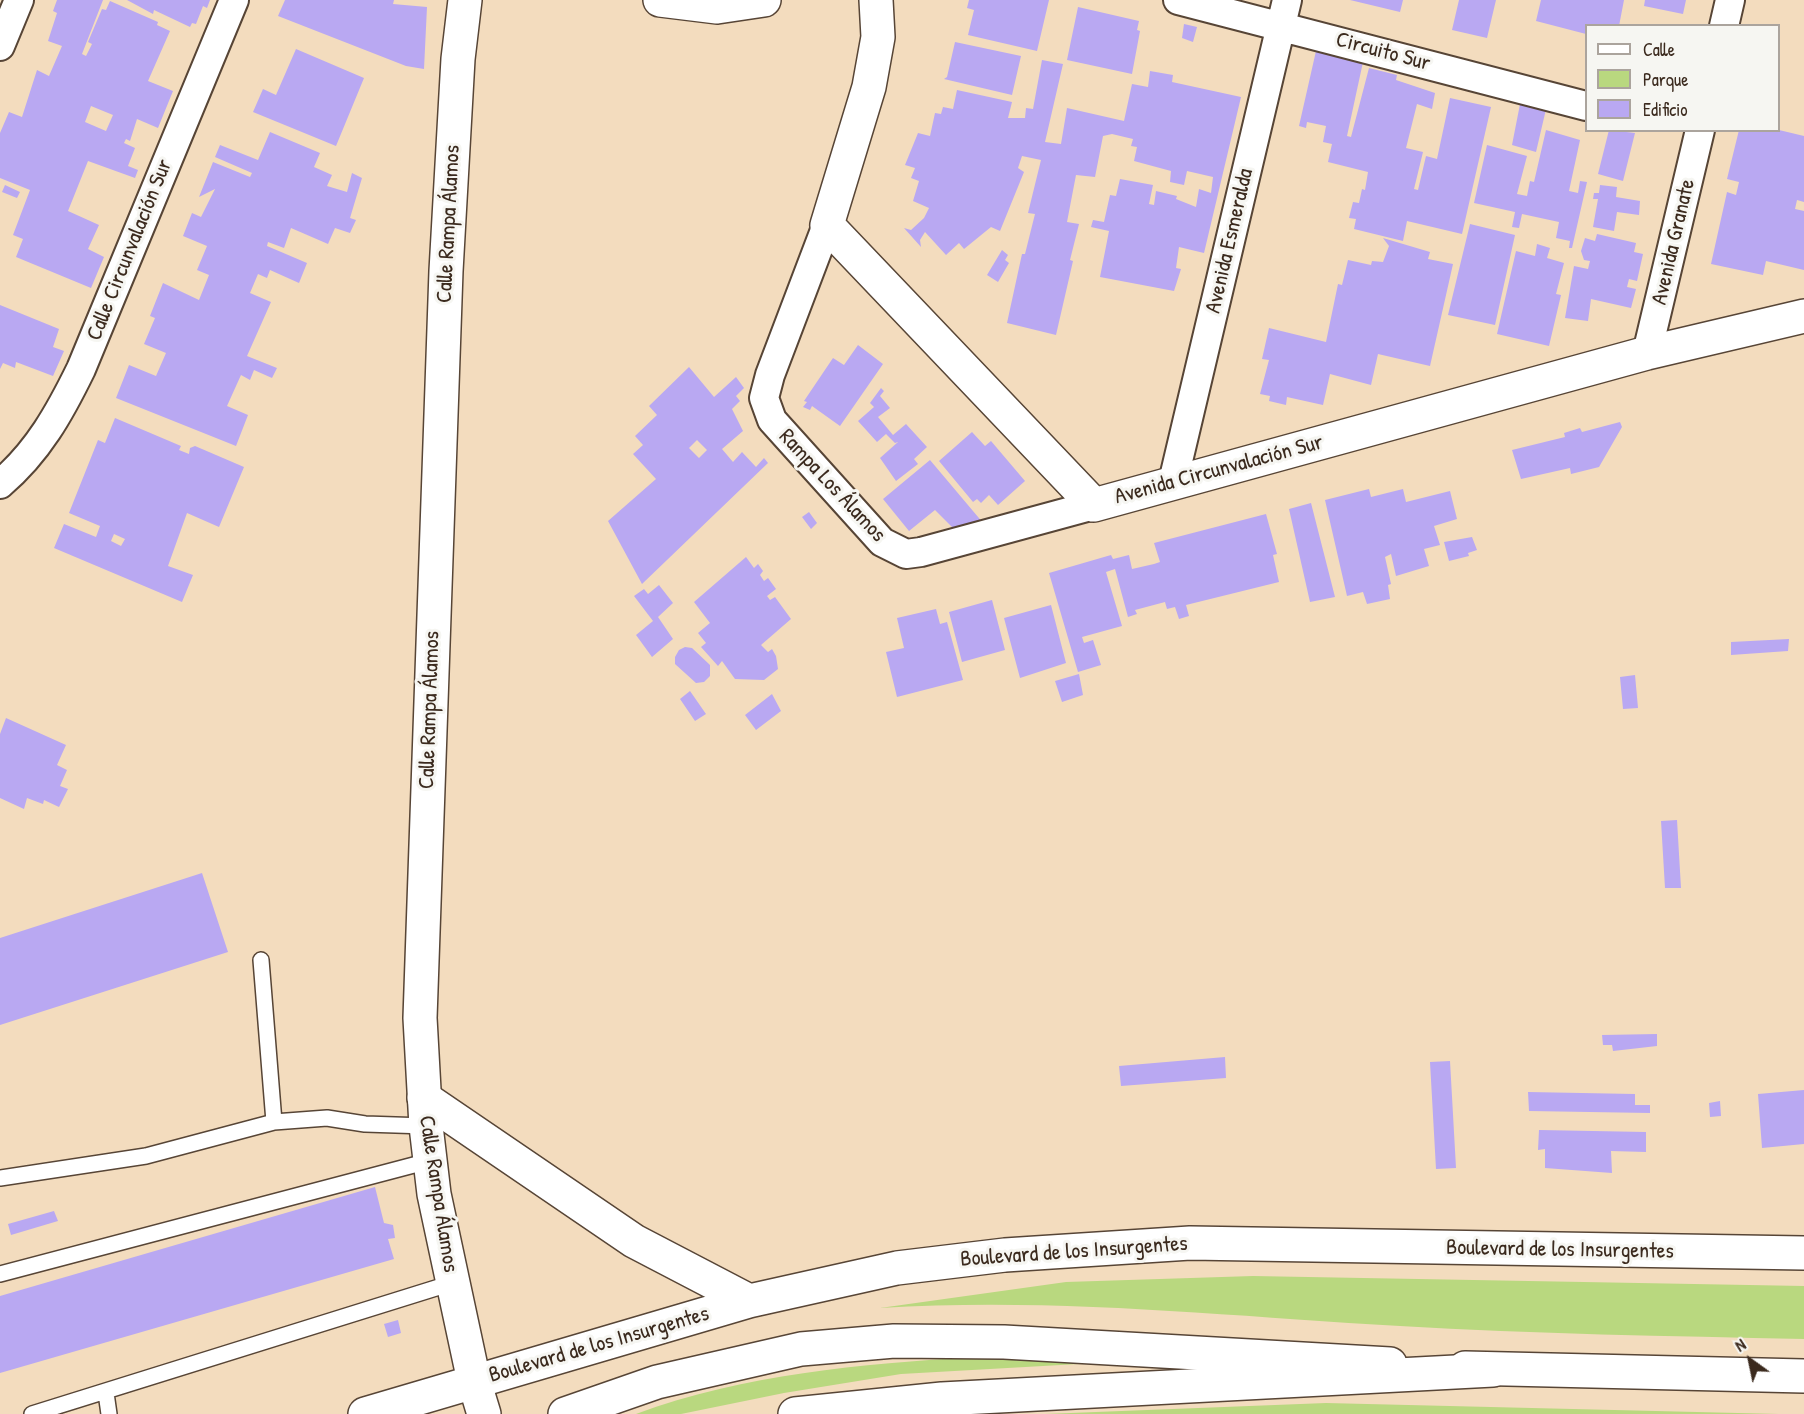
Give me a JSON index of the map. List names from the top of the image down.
{
  "streets": {
    "main road": ["Calle Rampa Álamos", "Avenida Circunvalación Sur", "Boulevard de los Insurgentes"],
    "street": [
      "Circuito Sur",
      "Avenida Esmeralda",
      "Avenida Granate",
      "Calle Circunvalación Sur",
      "Rampa Los Álamos"
    ]
  },
  "crossings": [
    ["Circuito Sur", "Avenida Esmeralda"],
    ["Calle Rampa Álamos", "Boulevard de los Insurgentes"],
    ["Avenida Esmeralda", "Avenida Circunvalación Sur"],
    ["Avenida Granate", "Avenida Circunvalación Sur"],
    ["Avenida Circunvalación Sur", "Rampa Los Álamos"]
  ],
  "legend": ["Calle", "Parque", "Edificio"],
  "north": "top left"
}
